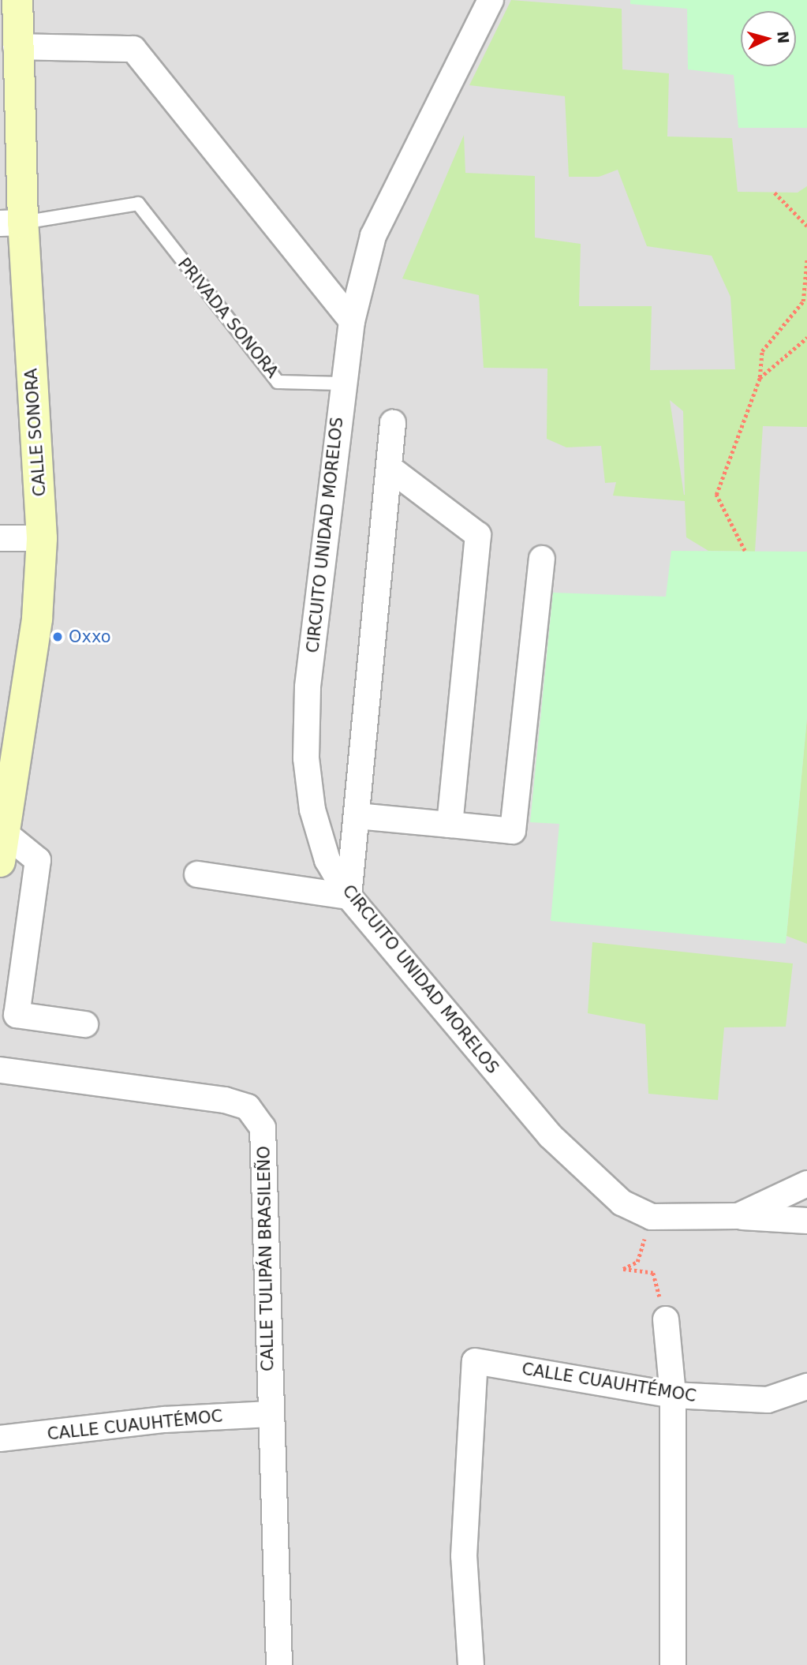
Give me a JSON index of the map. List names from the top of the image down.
{
  "streets": {
    "street": [
      "CALLE SONORA",
      "CIRCUITO UNIDAD MORELOS",
      "CALLE TULIPÁN BRASILEÑO",
      "CALLE CUAUHTÉMOC"
    ],
    "lane": ["PRIVADA SONORA"]
  },
  "crossings": [
    ["PRIVADA SONORA", "CALLE SONORA"],
    ["PRIVADA SONORA", "CIRCUITO UNIDAD MORELOS"],
    ["CALLE TULIPÁN BRASILEÑO", "CALLE CUAUHTÉMOC"]
  ],
  "places": ["Oxxo"],
  "north": "right"
}
